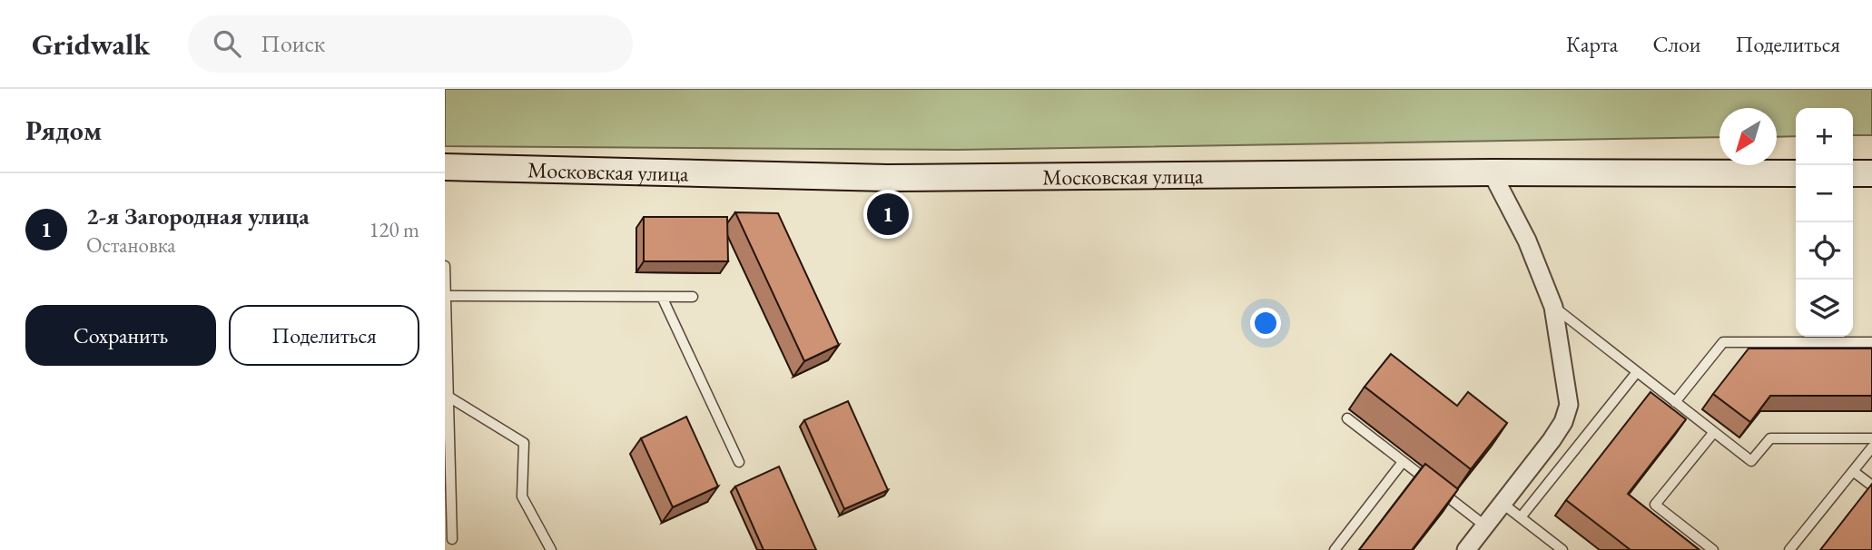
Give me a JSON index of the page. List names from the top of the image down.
{
  "streets": {
    "main road": ["Московская улица"]
  },
  "north": "bottom left",
  "page": {
    "header": "Gridwalk",
    "search": "Поиск",
    "nav": ["Карта", "Слои", "Поделиться"],
    "heading": "Рядом",
    "map_buttons": ["+", "−"],
    "list": [
      {
        "mark": "1",
        "name": "2-я Загородная улица",
        "note": "Остановка",
        "value": "120 m"
      }
    ],
    "pins": "1",
    "buttons": ["Сохранить", "Поделиться"]
  }
}
